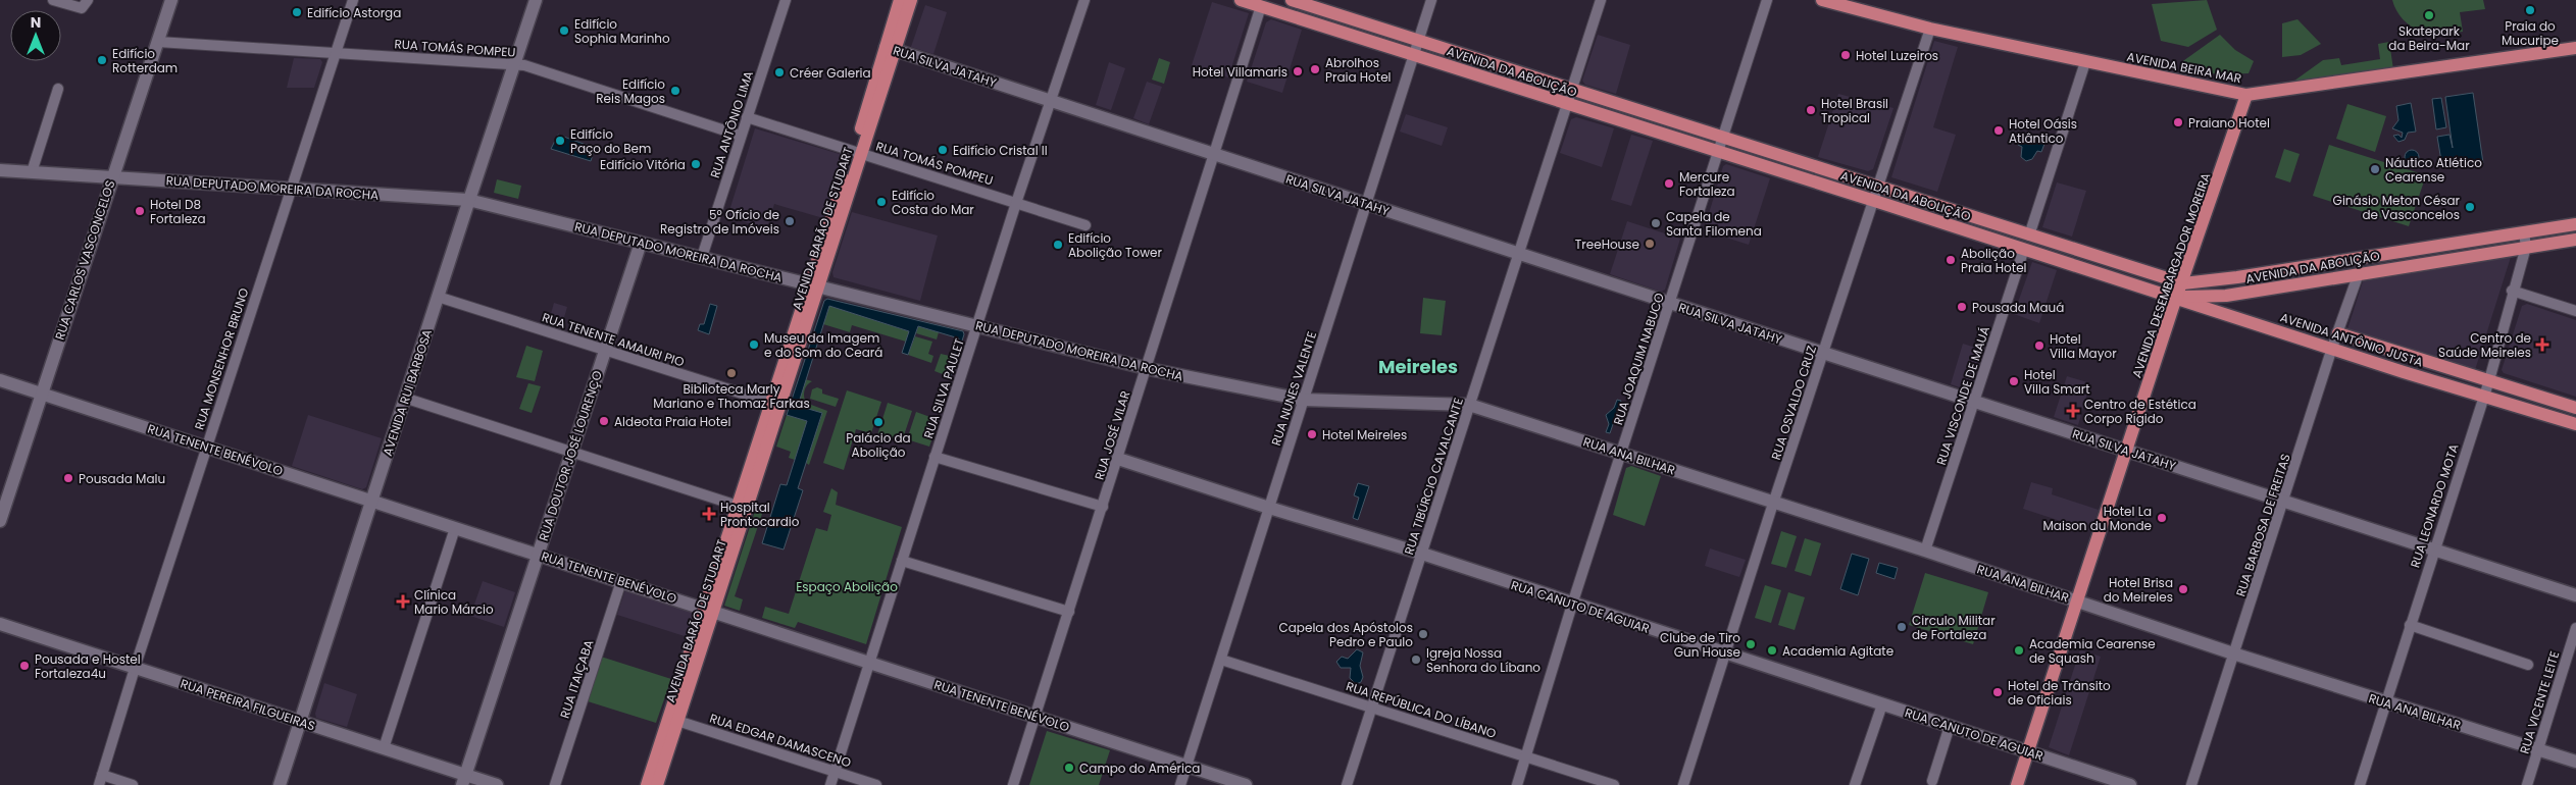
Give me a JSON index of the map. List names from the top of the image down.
{
  "streets": {
    "main road": [
      "AVENIDA BEIRA MAR",
      "AVENIDA DA ABOLIÇÃO",
      "AVENIDA BARÃO DE STUDART",
      "AVENIDA DESEMBARGADOR MOREIRA",
      "AVENIDA ANTÔNIO JUSTA"
    ],
    "street": [
      "RUA TOMÁS POMPEU",
      "RUA SILVA JATAHY",
      "RUA ANTÔNIO LIMA",
      "RUA DEPUTADO MOREIRA DA ROCHA",
      "RUA CARLOS VASCONCELOS",
      "RUA TENENTE AMAURI PIO",
      "RUA MONSENHOR BRUNO",
      "RUA JOAQUIM NABUCO",
      "RUA SILVA PAULET",
      "RUA NUNES VALENTE",
      "AVENIDA RUI BARBOSA",
      "RUA VISCONDE DE MAUÁ",
      "RUA OSVALDO CRUZ",
      "RUA JOSÉ VILAR",
      "RUA TENENTE BENÉVOLO",
      "RUA DOUTOR JOSÉ LOURENÇO",
      "RUA ANA BILHAR",
      "RUA TIBÚRCIO CAVALCANTE",
      "RUA LEONARDO MOTA",
      "RUA BARBOSA DE FREITAS",
      "RUA CANUTO DE AGUIAR",
      "RUA ITAIÇABA",
      "RUA VICENTE LEITE",
      "RUA PEREIRA FILGUEIRAS",
      "RUA REPÚBLICA DO LÍBANO",
      "RUA EDGAR DAMASCENO"
    ]
  },
  "crossings": [
    ["RUA TOMÁS POMPEU", "RUA ANTÔNIO LIMA"],
    ["RUA TOMÁS POMPEU", "AVENIDA BARÃO DE STUDART"],
    ["RUA TOMÁS POMPEU", "RUA CARLOS VASCONCELOS"],
    ["RUA TOMÁS POMPEU", "RUA MONSENHOR BRUNO"],
    ["RUA TOMÁS POMPEU", "RUA SILVA PAULET"],
    ["RUA TOMÁS POMPEU", "AVENIDA RUI BARBOSA"],
    ["RUA SILVA JATAHY", "AVENIDA BARÃO DE STUDART"],
    ["RUA SILVA JATAHY", "AVENIDA DESEMBARGADOR MOREIRA"],
    ["RUA SILVA JATAHY", "RUA JOAQUIM NABUCO"],
    ["RUA SILVA JATAHY", "RUA SILVA PAULET"],
    ["RUA SILVA JATAHY", "RUA NUNES VALENTE"],
    ["RUA SILVA JATAHY", "RUA VISCONDE DE MAUÁ"],
    ["RUA SILVA JATAHY", "RUA OSVALDO CRUZ"],
    ["RUA SILVA JATAHY", "RUA JOSÉ VILAR"],
    ["RUA SILVA JATAHY", "RUA TIBÚRCIO CAVALCANTE"],
    ["RUA SILVA JATAHY", "RUA LEONARDO MOTA"],
    ["RUA SILVA JATAHY", "RUA BARBOSA DE FREITAS"],
    ["AVENIDA BEIRA MAR", "AVENIDA DESEMBARGADOR MOREIRA"],
    ["AVENIDA BEIRA MAR", "RUA OSVALDO CRUZ"],
    ["AVENIDA DA ABOLIÇÃO", "AVENIDA DESEMBARGADOR MOREIRA"],
    ["AVENIDA DA ABOLIÇÃO", "AVENIDA ANTÔNIO JUSTA"],
    ["AVENIDA DA ABOLIÇÃO", "RUA JOAQUIM NABUCO"],
    ["AVENIDA DA ABOLIÇÃO", "RUA NUNES VALENTE"],
    ["AVENIDA DA ABOLIÇÃO", "RUA VISCONDE DE MAUÁ"],
    ["AVENIDA DA ABOLIÇÃO", "RUA OSVALDO CRUZ"],
    ["AVENIDA DA ABOLIÇÃO", "RUA JOSÉ VILAR"],
    ["AVENIDA DA ABOLIÇÃO", "RUA TIBÚRCIO CAVALCANTE"],
    ["AVENIDA DA ABOLIÇÃO", "RUA LEONARDO MOTA"],
    ["AVENIDA DA ABOLIÇÃO", "RUA BARBOSA DE FREITAS"],
    ["RUA ANTÔNIO LIMA", "RUA DEPUTADO MOREIRA DA ROCHA"],
    ["RUA DEPUTADO MOREIRA DA ROCHA", "AVENIDA BARÃO DE STUDART"],
    ["RUA DEPUTADO MOREIRA DA ROCHA", "RUA CARLOS VASCONCELOS"],
    ["RUA DEPUTADO MOREIRA DA ROCHA", "RUA MONSENHOR BRUNO"],
    ["RUA DEPUTADO MOREIRA DA ROCHA", "RUA SILVA PAULET"],
    ["RUA DEPUTADO MOREIRA DA ROCHA", "RUA NUNES VALENTE"],
    ["RUA DEPUTADO MOREIRA DA ROCHA", "AVENIDA RUI BARBOSA"],
    ["RUA DEPUTADO MOREIRA DA ROCHA", "RUA JOSÉ VILAR"],
    ["RUA DEPUTADO MOREIRA DA ROCHA", "RUA DOUTOR JOSÉ LOURENÇO"],
    ["RUA DEPUTADO MOREIRA DA ROCHA", "RUA ANA BILHAR"],
    ["RUA DEPUTADO MOREIRA DA ROCHA", "RUA TIBÚRCIO CAVALCANTE"],
    ["AVENIDA BARÃO DE STUDART", "RUA TENENTE AMAURI PIO"],
    ["AVENIDA BARÃO DE STUDART", "RUA TENENTE BENÉVOLO"],
    ["AVENIDA BARÃO DE STUDART", "RUA EDGAR DAMASCENO"],
    ["RUA CARLOS VASCONCELOS", "RUA TENENTE BENÉVOLO"],
    ["AVENIDA DESEMBARGADOR MOREIRA", "AVENIDA ANTÔNIO JUSTA"],
    ["AVENIDA DESEMBARGADOR MOREIRA", "RUA ANA BILHAR"],
    ["AVENIDA DESEMBARGADOR MOREIRA", "RUA CANUTO DE AGUIAR"],
    ["RUA TENENTE AMAURI PIO", "AVENIDA RUI BARBOSA"],
    ["RUA TENENTE AMAURI PIO", "RUA DOUTOR JOSÉ LOURENÇO"],
    ["AVENIDA ANTÔNIO JUSTA", "RUA LEONARDO MOTA"],
    ["AVENIDA ANTÔNIO JUSTA", "RUA BARBOSA DE FREITAS"],
    ["RUA MONSENHOR BRUNO", "RUA TENENTE BENÉVOLO"],
    ["RUA MONSENHOR BRUNO", "RUA PEREIRA FILGUEIRAS"],
    ["RUA JOAQUIM NABUCO", "RUA ANA BILHAR"],
    ["RUA JOAQUIM NABUCO", "RUA CANUTO DE AGUIAR"],
    ["RUA JOAQUIM NABUCO", "RUA REPÚBLICA DO LÍBANO"],
    ["RUA SILVA PAULET", "RUA TENENTE BENÉVOLO"],
    ["RUA SILVA PAULET", "RUA EDGAR DAMASCENO"],
    ["RUA NUNES VALENTE", "RUA TENENTE BENÉVOLO"],
    ["RUA NUNES VALENTE", "RUA CANUTO DE AGUIAR"],
    ["RUA NUNES VALENTE", "RUA REPÚBLICA DO LÍBANO"],
    ["AVENIDA RUI BARBOSA", "RUA TENENTE BENÉVOLO"],
    ["AVENIDA RUI BARBOSA", "RUA PEREIRA FILGUEIRAS"],
    ["RUA VISCONDE DE MAUÁ", "RUA ANA BILHAR"],
    ["RUA OSVALDO CRUZ", "RUA ANA BILHAR"],
    ["RUA OSVALDO CRUZ", "RUA CANUTO DE AGUIAR"],
    ["RUA JOSÉ VILAR", "RUA TENENTE BENÉVOLO"],
    ["RUA JOSÉ VILAR", "RUA CANUTO DE AGUIAR"],
    ["RUA TENENTE BENÉVOLO", "RUA DOUTOR JOSÉ LOURENÇO"],
    ["RUA TENENTE BENÉVOLO", "RUA ITAIÇABA"],
    ["RUA DOUTOR JOSÉ LOURENÇO", "RUA PEREIRA FILGUEIRAS"],
    ["RUA ANA BILHAR", "RUA TIBÚRCIO CAVALCANTE"],
    ["RUA ANA BILHAR", "RUA LEONARDO MOTA"],
    ["RUA ANA BILHAR", "RUA BARBOSA DE FREITAS"],
    ["RUA ANA BILHAR", "RUA VICENTE LEITE"],
    ["RUA TIBÚRCIO CAVALCANTE", "RUA CANUTO DE AGUIAR"],
    ["RUA TIBÚRCIO CAVALCANTE", "RUA REPÚBLICA DO LÍBANO"]
  ],
  "districts": ["Meireles"],
  "parks": ["Espaço Abolição"],
  "places": {
    "other": [
      "Praia do Mucuripe",
      "Edifício Astorga",
      "Skatepark da Beira-Mar",
      "Edifício Sophia Marinho",
      "Hotel Luzeiros",
      "Edifício Rotterdam",
      "Abrolhos Praia Hotel",
      "Hotel Villamaris",
      "Créer Galeria",
      "Edifício Reis Magos",
      "Hotel Brasil Tropical",
      "Praiano Hotel",
      "Hotel Oásis Atlântico",
      "Edifício Paço do Bem",
      "Edifício Cristal II",
      "Edifício Vitória",
      "Náutico Atlético Cearense",
      "Mercure Fortaleza",
      "Edifício Costa do Mar",
      "Ginásio Meton César de Vasconcelos",
      "Hotel D8 Fortaleza",
      "5º Ofício de Registro de Imóveis",
      "Capela de Santa Filomena",
      "TreeHouse",
      "Edifício Abolição Tower",
      "Abolição Praia Hotel",
      "Pousada Mauá",
      "Museu da Imagem e do Som do Ceará",
      "Hotel Villa Mayor",
      "Biblioteca Marly Mariano e Thomaz Farkas",
      "Hotel Villa Smart",
      "Aldeota Praia Hotel",
      "Palácio da Abolição",
      "Hotel Meireles",
      "Pousada Malu",
      "Hotel La Maison du Monde",
      "Hotel Brisa do Meireles",
      "Circulo Militar de Fortaleza",
      "Capela dos Apóstolos Pedro e Paulo",
      "Clube de Tiro Gun House",
      "Academia Agitate",
      "Academia Cearense de Squash",
      "Igreja Nossa Senhora do Líbano",
      "Pousada e Hostel Fortaleza4u",
      "Hotel de Trânsito de Oficiais",
      "Campo do América"
    ],
    "health": [
      "Centro de Saúde Meireles",
      "Centro de Estética Corpo Rígido",
      "Hospital Prontocardio",
      "Clínica Mario Márcio"
    ]
  },
  "north": "top"
}
